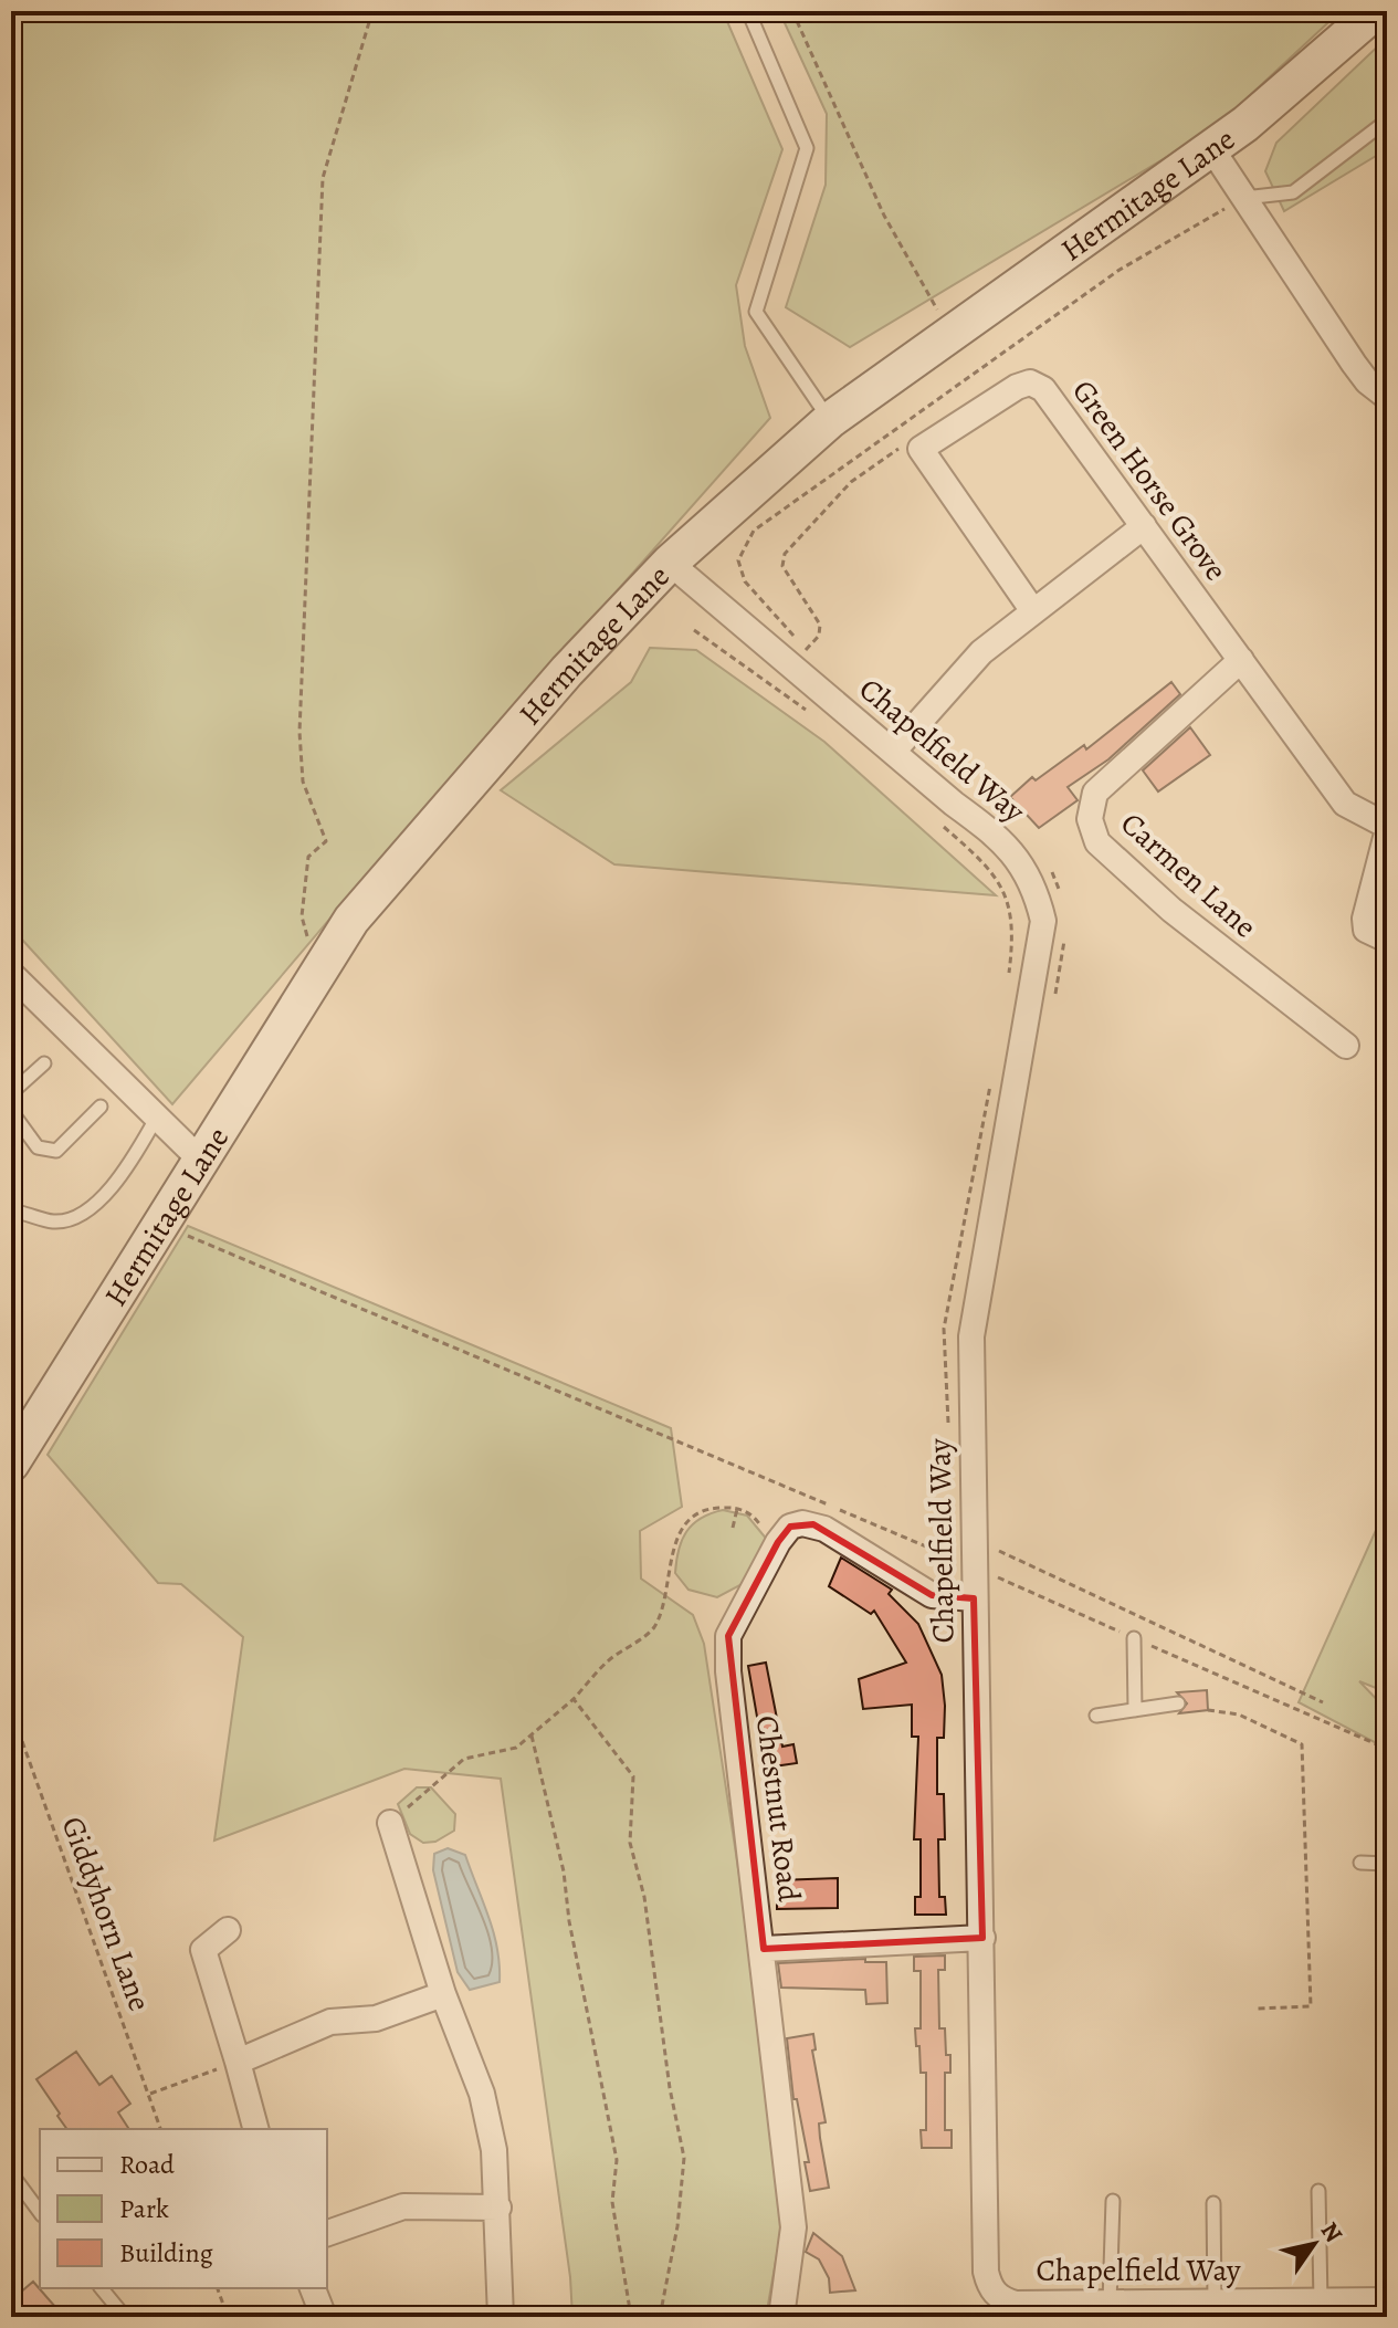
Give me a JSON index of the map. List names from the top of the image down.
{
  "streets": {
    "main road": ["Hermitage Lane"],
    "street": [
      "Green Horse Grove",
      "Chapelfield Way",
      "Carmen Lane",
      "Chestnut Road"
    ],
    "path": ["Giddyhorn Lane"]
  },
  "crossings": [
    ["Hermitage Lane", "Chapelfield Way"],
    ["Green Horse Grove", "Carmen Lane"]
  ],
  "legend": ["Road", "Park", "Building"],
  "north": "top right"
}
